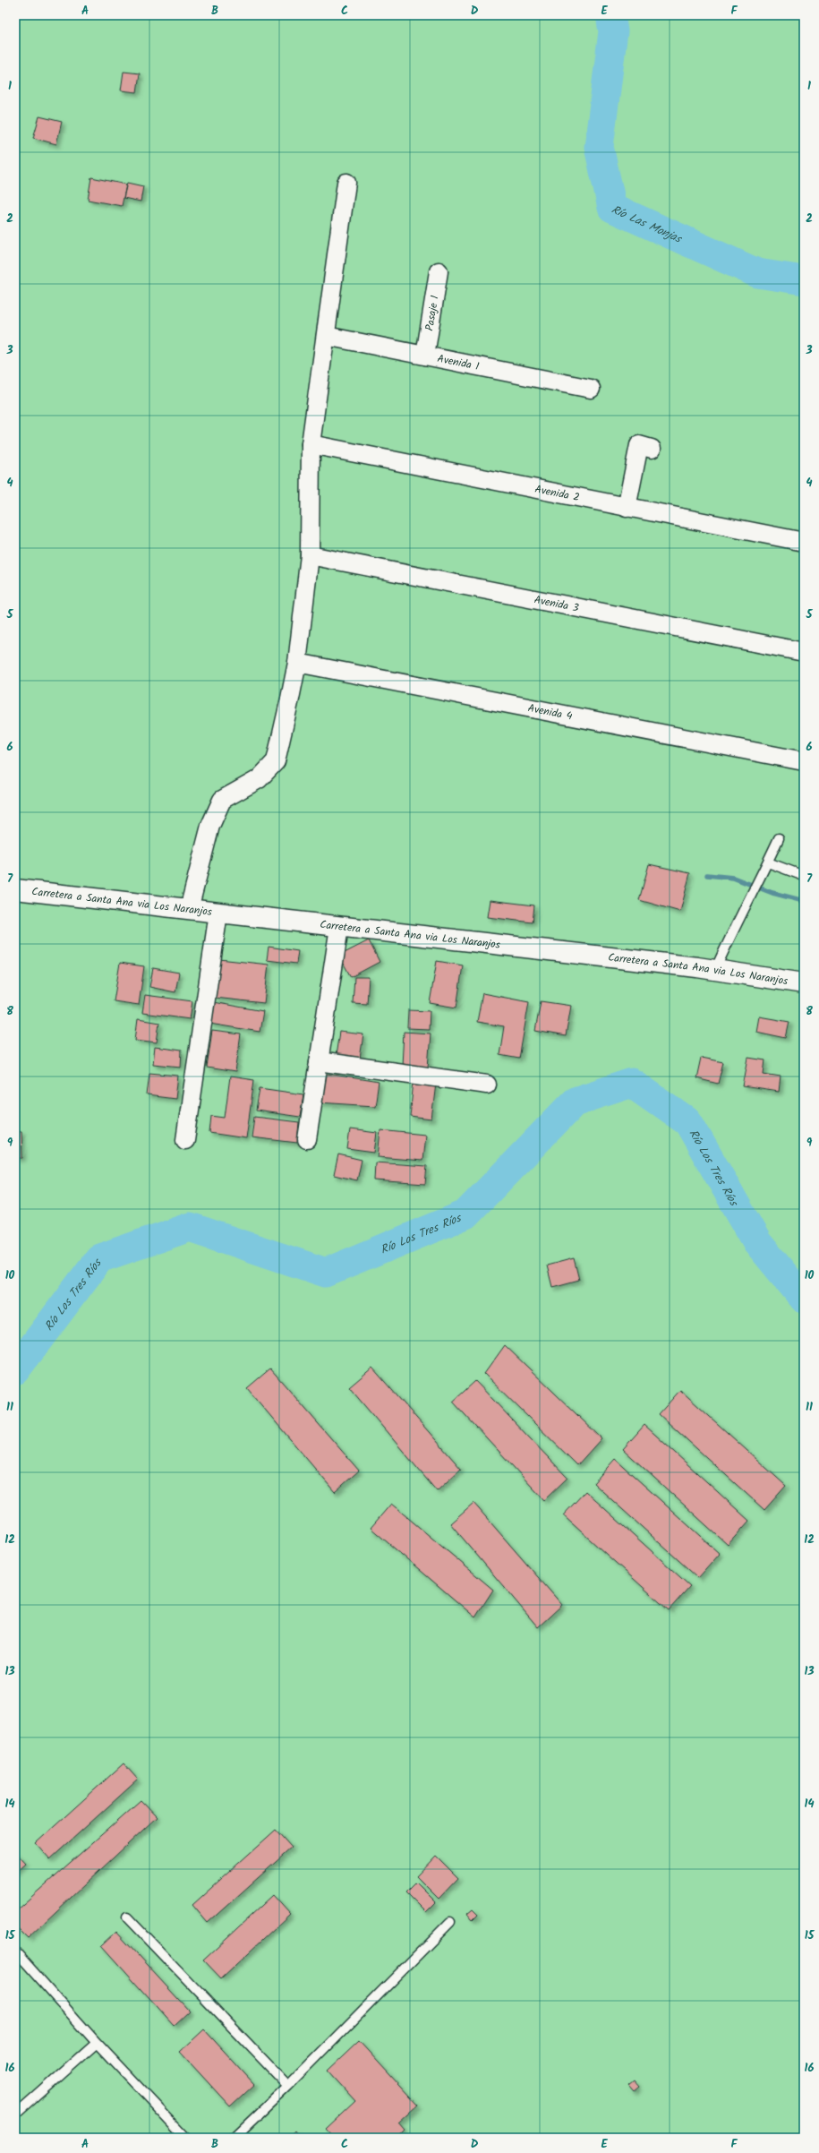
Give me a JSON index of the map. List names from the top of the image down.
{
  "streets": {
    "main road": ["Carretera a Santa Ana via Los Naranjos"],
    "street": [
      "Pasaje 1",
      "Avenida 1",
      "Avenida 2",
      "Avenida 3",
      "Avenida 4"
    ]
  },
  "crossings": [
    ["Pasaje 1", "Avenida 1"]
  ],
  "water": ["Río Las Monjas", "Río Los Tres Ríos"],
  "grid": {
    "columns": [
      "A",
      "B",
      "C",
      "D",
      "E",
      "F"
    ],
    "rows": [
      "1",
      "2",
      "3",
      "4",
      "5",
      "6",
      "7",
      "8",
      "9",
      "10",
      "11",
      "12",
      "13",
      "14",
      "15",
      "16"
    ]
  }
}
